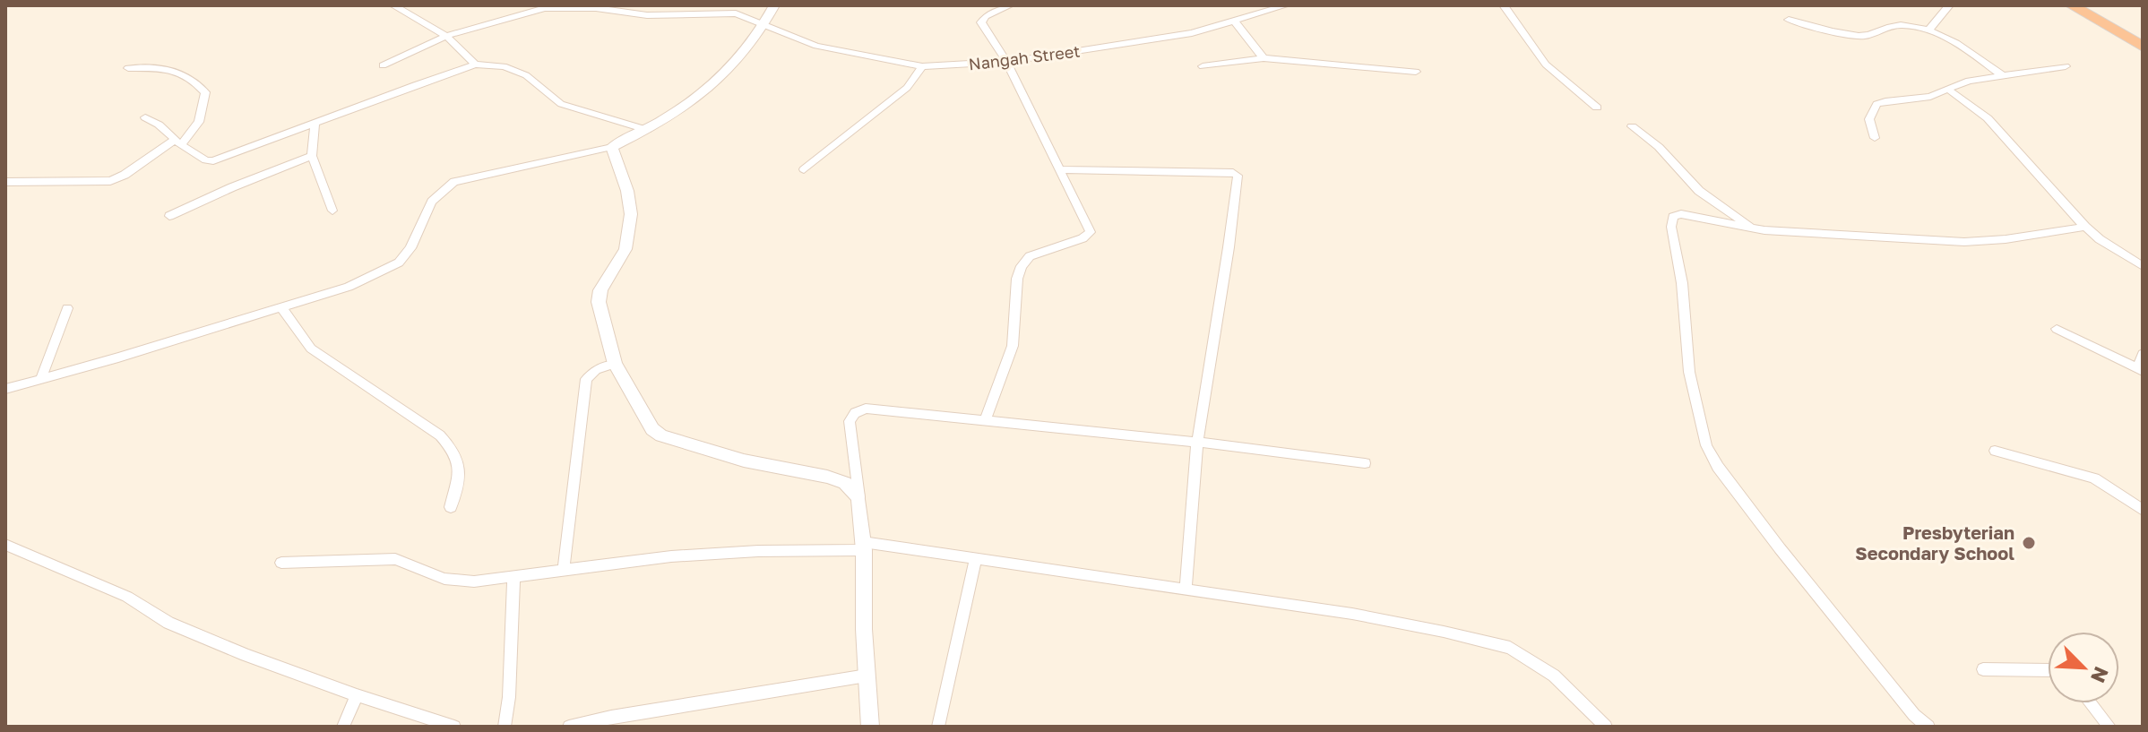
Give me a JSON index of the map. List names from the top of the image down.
{
  "streets": {
    "street": ["Nangah Street"]
  },
  "places": ["Presbyterian Secondary School"],
  "north": "bottom right"
}
